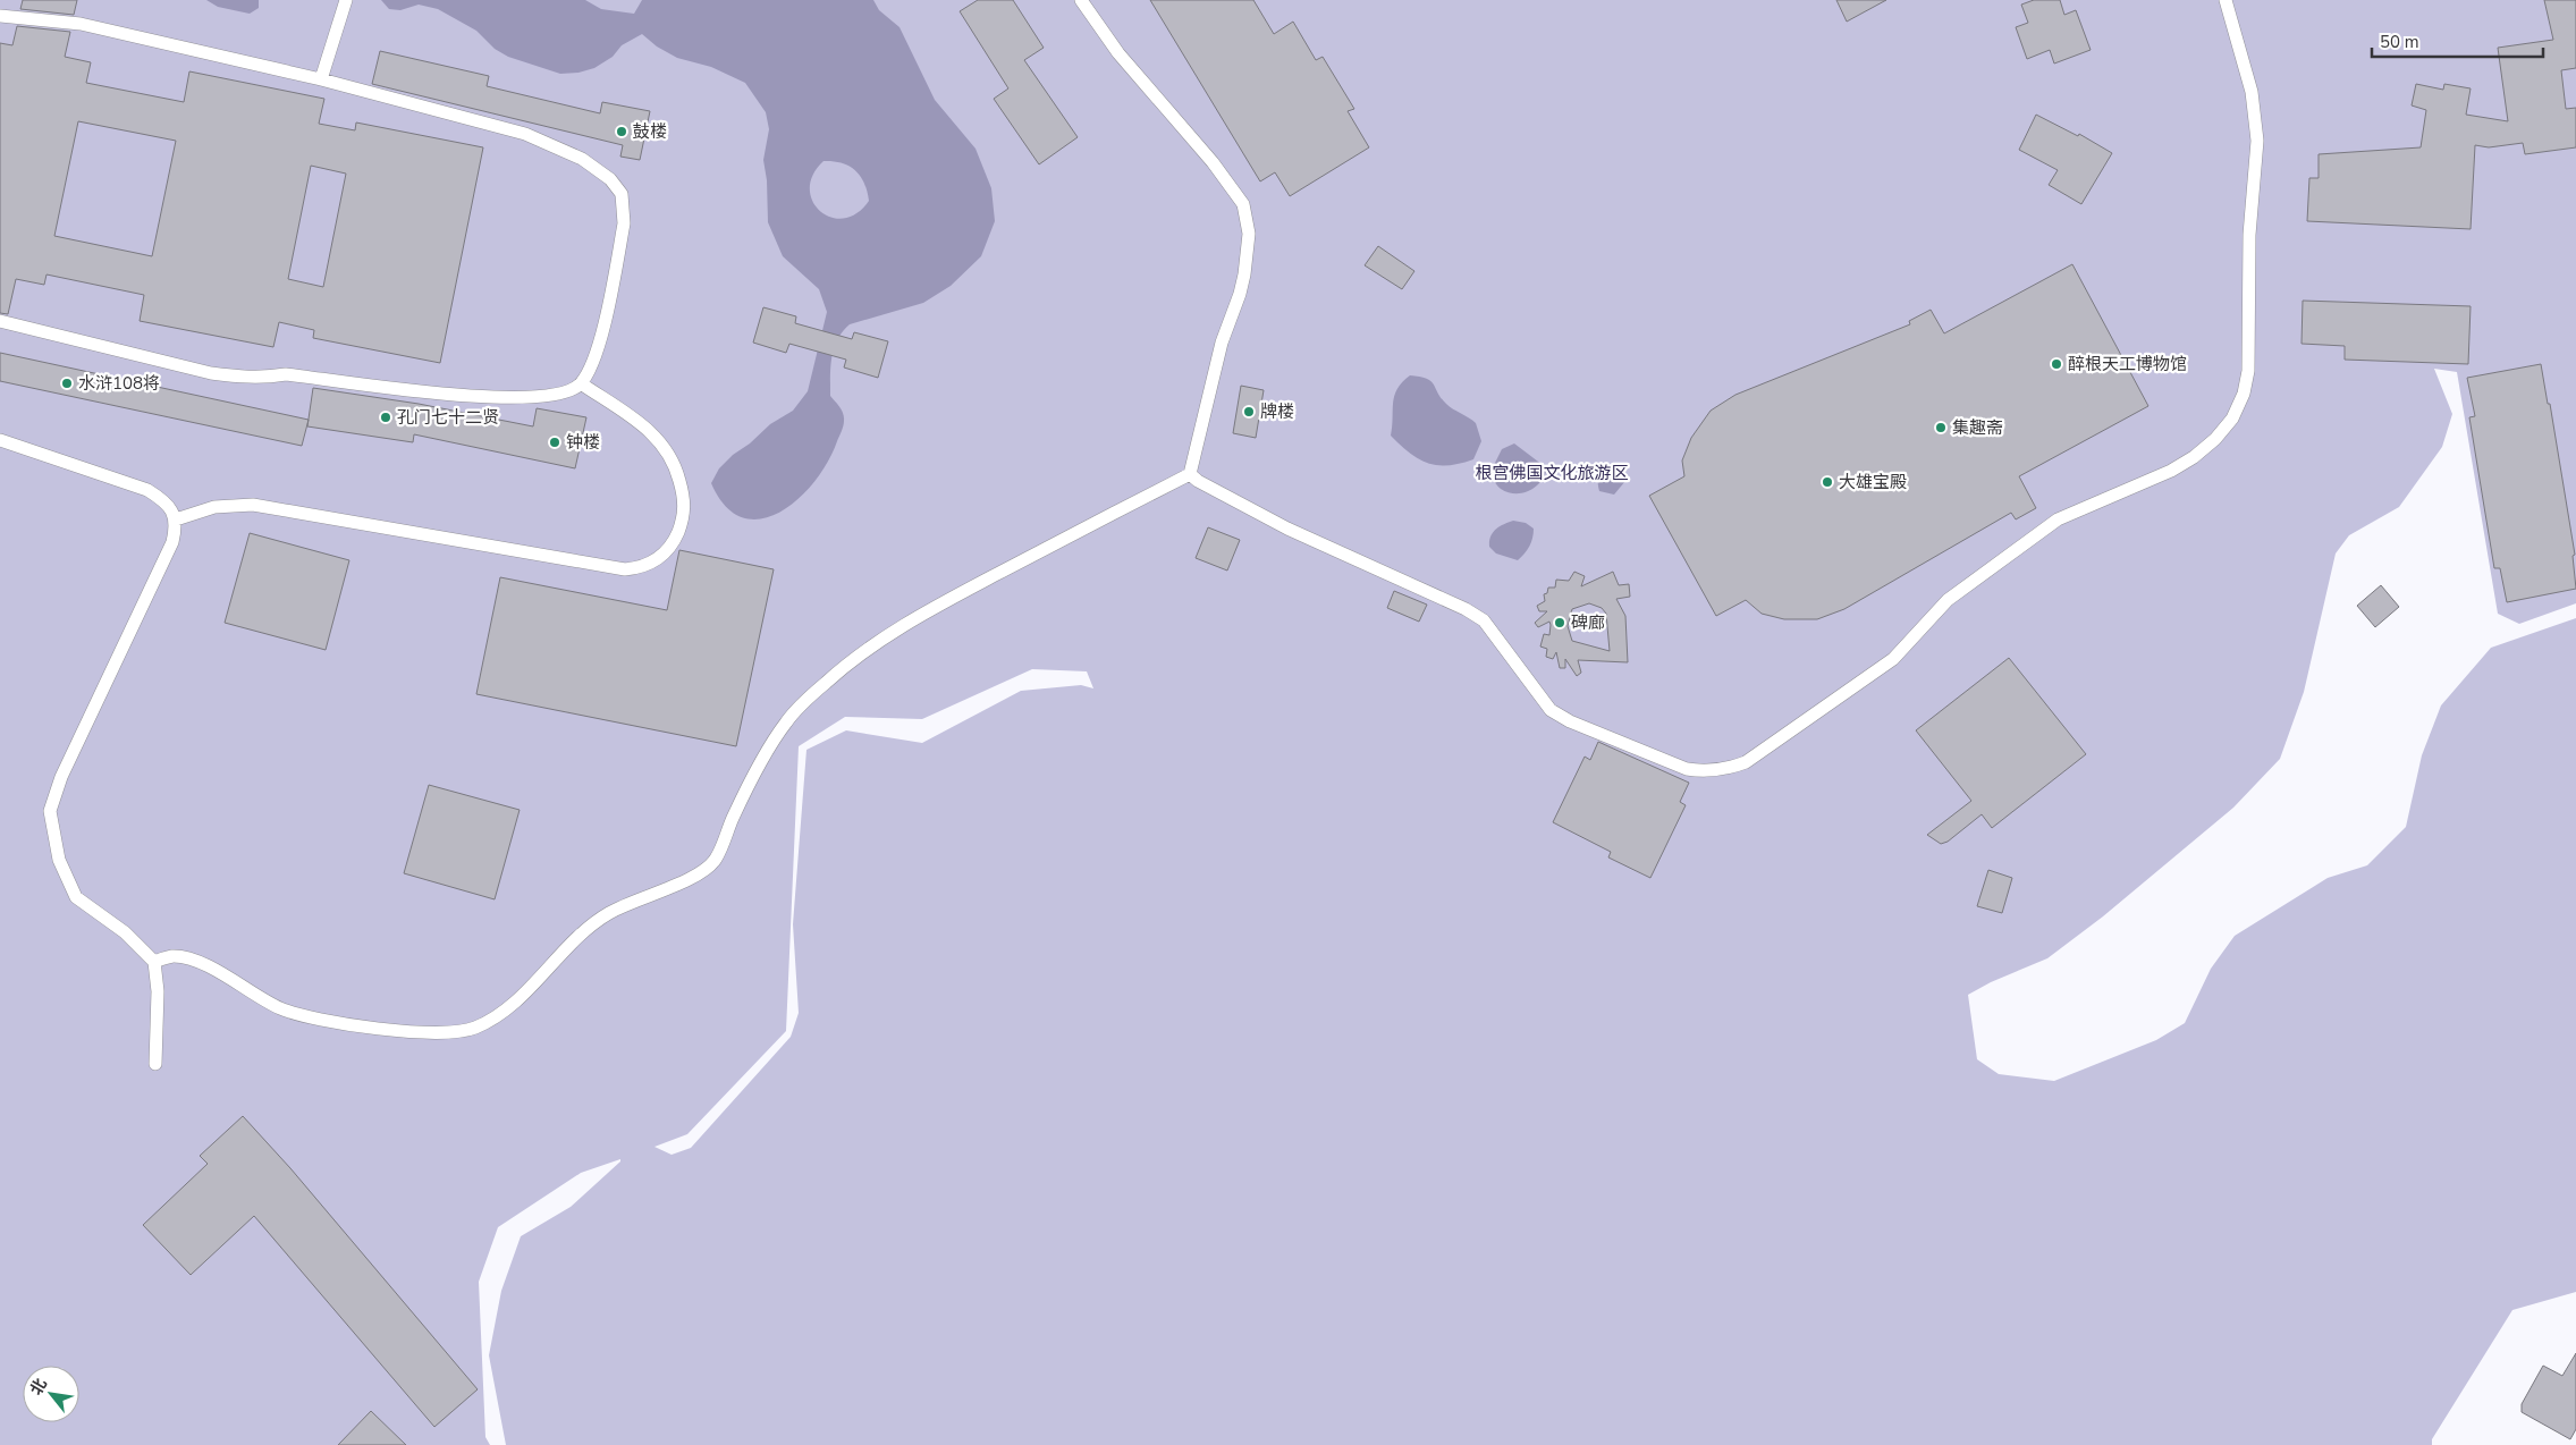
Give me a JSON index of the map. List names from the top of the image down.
{
  "parks": ["根宫佛国文化旅游区"],
  "places": [
    "鼓楼",
    "醉根天工博物馆",
    "水浒108将",
    "牌楼",
    "孔门七十二贤",
    "集趣斋",
    "钟楼",
    "大雄宝殿",
    "碑廊"
  ],
  "scale_bar": "50 m",
  "north": "top left"
}
